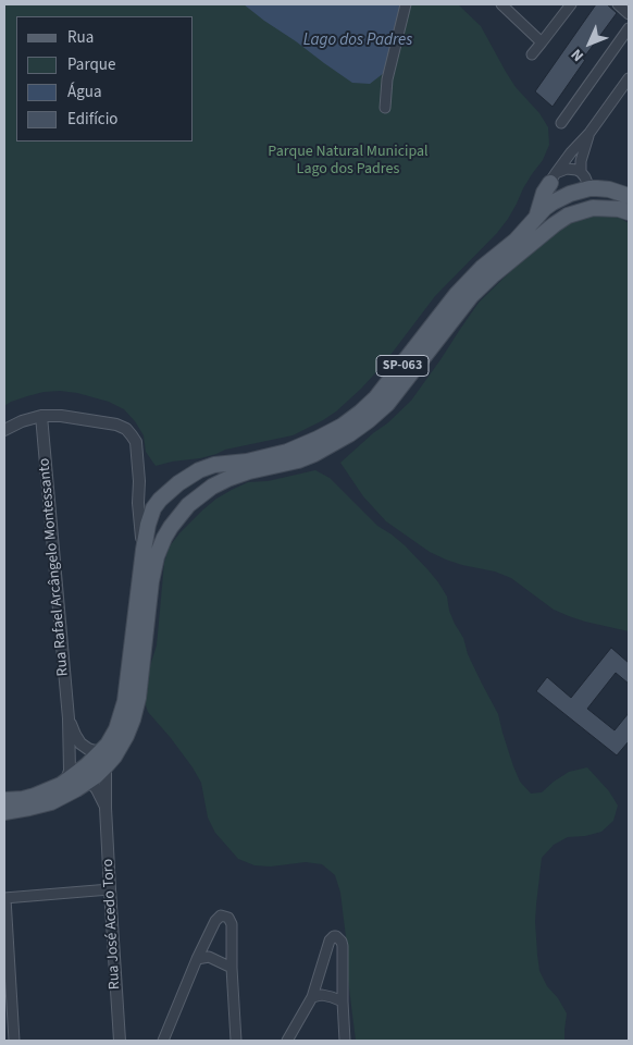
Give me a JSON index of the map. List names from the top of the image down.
{
  "streets": {
    "main road": ["SP-063"],
    "street": ["Rua Rafael Arcângelo Montessanto", "Rua José Acedo Toro"]
  },
  "crossings": [
    ["SP-063", "Rua José Acedo Toro"]
  ],
  "water": ["Lago dos Padres"],
  "parks": ["Parque Natural Municipal Lago dos Padres"],
  "legend": [
    "Rua",
    "Parque",
    "Água",
    "Edifício"
  ],
  "north": "bottom left"
}
